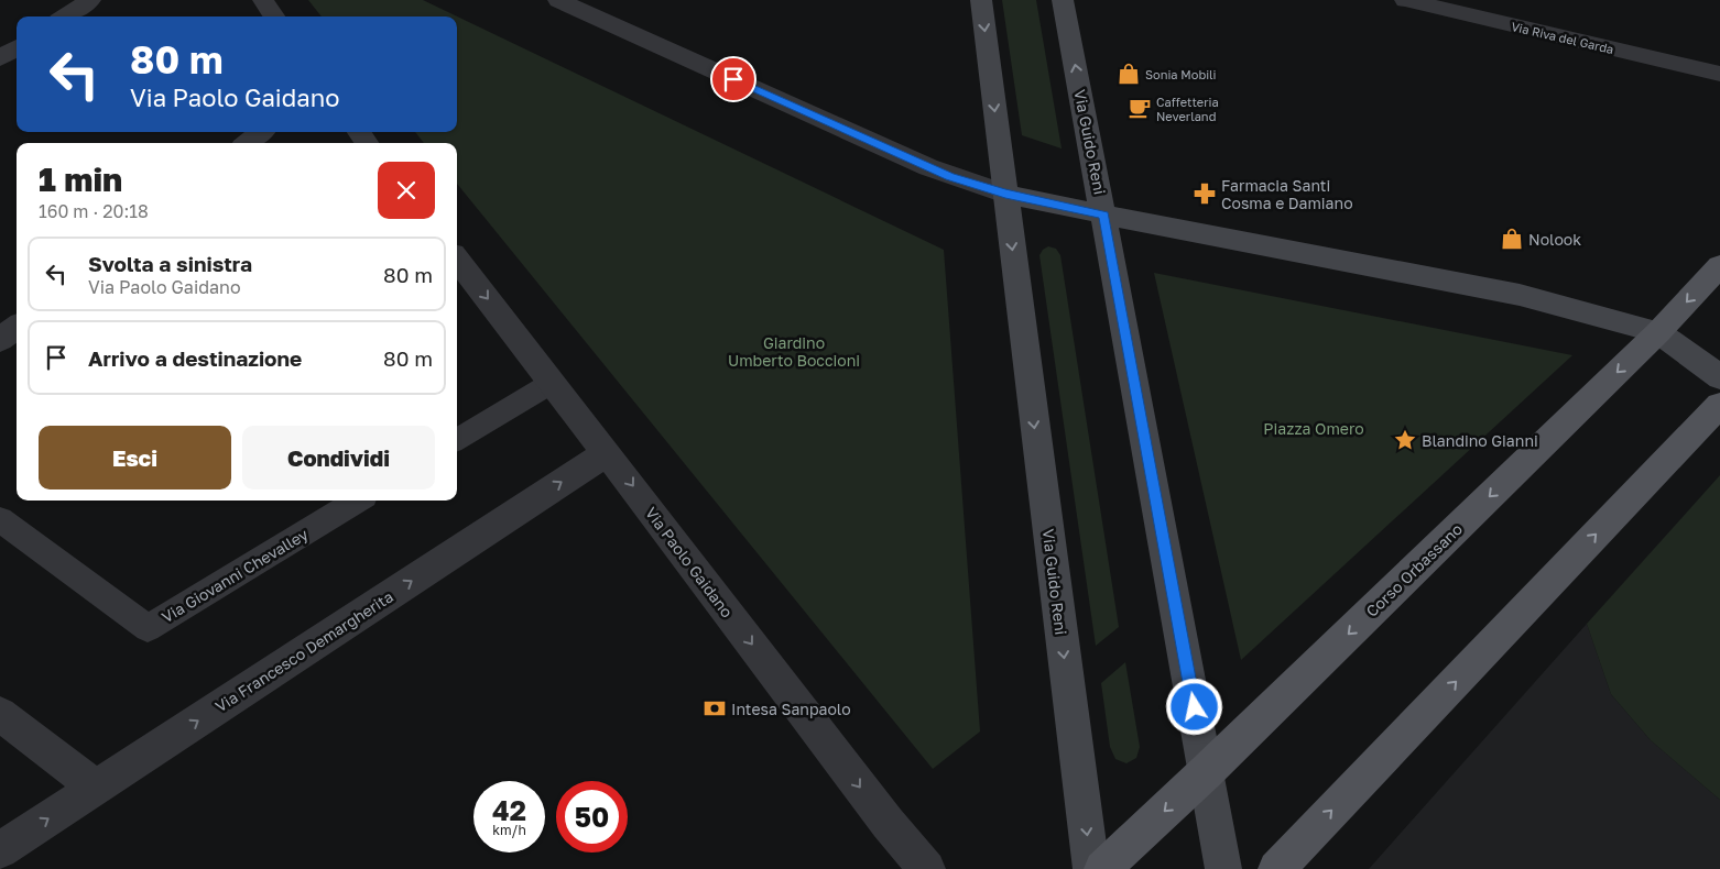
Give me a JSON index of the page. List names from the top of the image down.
{
  "streets": {
    "main road": ["Via Guido Reni", "Corso Orbassano"],
    "street": ["Via Riva del Garda", "Via Paolo Gaidano", "Via Francesco Demargherita"],
    "lane": ["Via Giovanni Chevalley"]
  },
  "crossings": [
    ["Via Guido Reni", "Corso Orbassano"],
    ["Via Paolo Gaidano", "Via Francesco Demargherita"]
  ],
  "one_way": ["Via Paolo Gaidano", "Via Francesco Demargherita"],
  "parks": ["Giardino Umberto Boccioni", "Piazza Omero"],
  "places": {
    "shop": ["Sonia Mobili", "Nolook"],
    "cafe": ["Caffetteria Neverland"],
    "pharmacy": ["Farmacia Santi Cosma e Damiano"],
    "place": ["Blandino Gianni"],
    "bank": ["Intesa Sanpaolo"]
  },
  "page": {
    "turn": ["80 m", "Via Paolo Gaidano"],
    "heading": ["1 min", "160 m · 20:18"],
    "list": [
      {
        "name": "Svolta a sinistra",
        "note": "Via Paolo Gaidano",
        "value": "80 m"
      },
      {
        "name": "Arrivo a destinazione",
        "value": "80 m"
      }
    ],
    "buttons": ["Esci", "Condividi"],
    "speed": "42 km/h",
    "limit": "50"
  }
}
